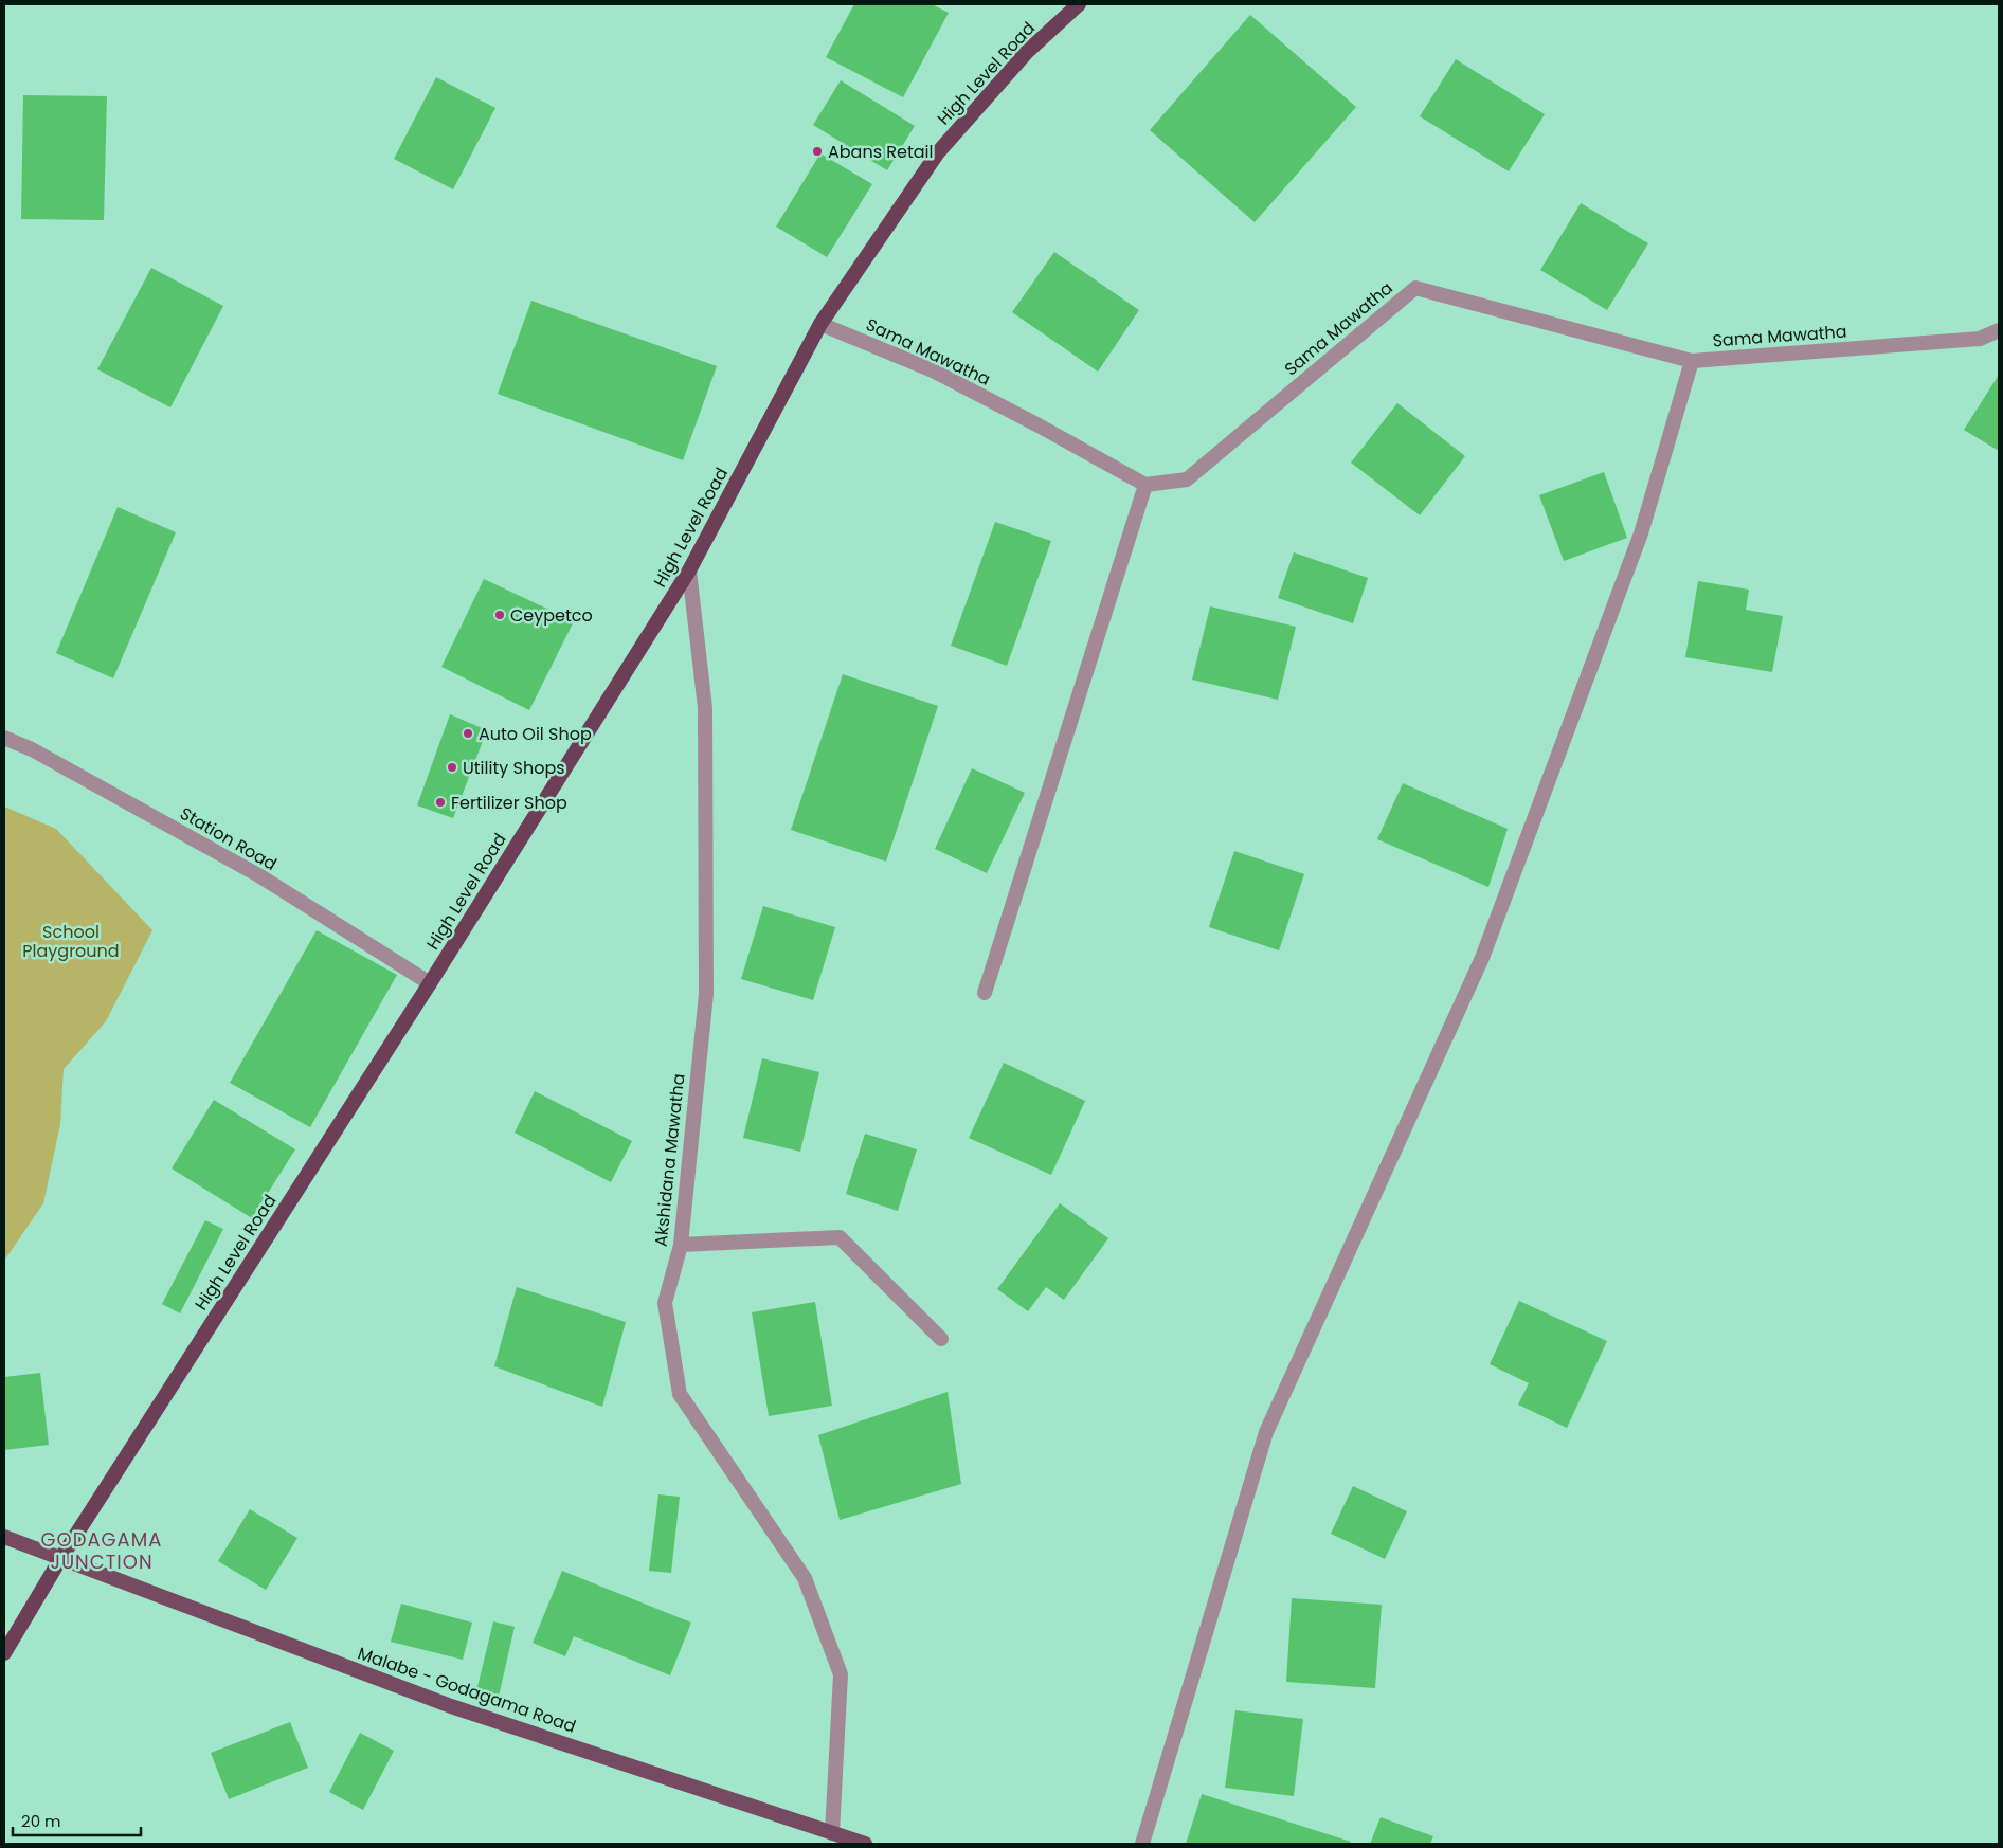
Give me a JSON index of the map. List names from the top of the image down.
{
  "streets": {
    "highway": ["High Level Road"],
    "main road": ["Malabe - Godagama Road"],
    "street": ["Sama Mawatha", "Station Road", "Akshidana Mawatha"]
  },
  "crossings": [
    ["High Level Road", "Sama Mawatha"],
    ["High Level Road", "Station Road"],
    ["High Level Road", "Akshidana Mawatha"],
    ["High Level Road", "Malabe - Godagama Road"],
    ["Akshidana Mawatha", "Malabe - Godagama Road"]
  ],
  "districts": ["GODAGAMA JUNCTION"],
  "parks": ["School Playground"],
  "places": [
    "Abans Retail",
    "Ceypetco",
    "Auto Oil Shop",
    "Utility Shops",
    "Fertilizer Shop"
  ],
  "scale_bar": "20 m"
}
